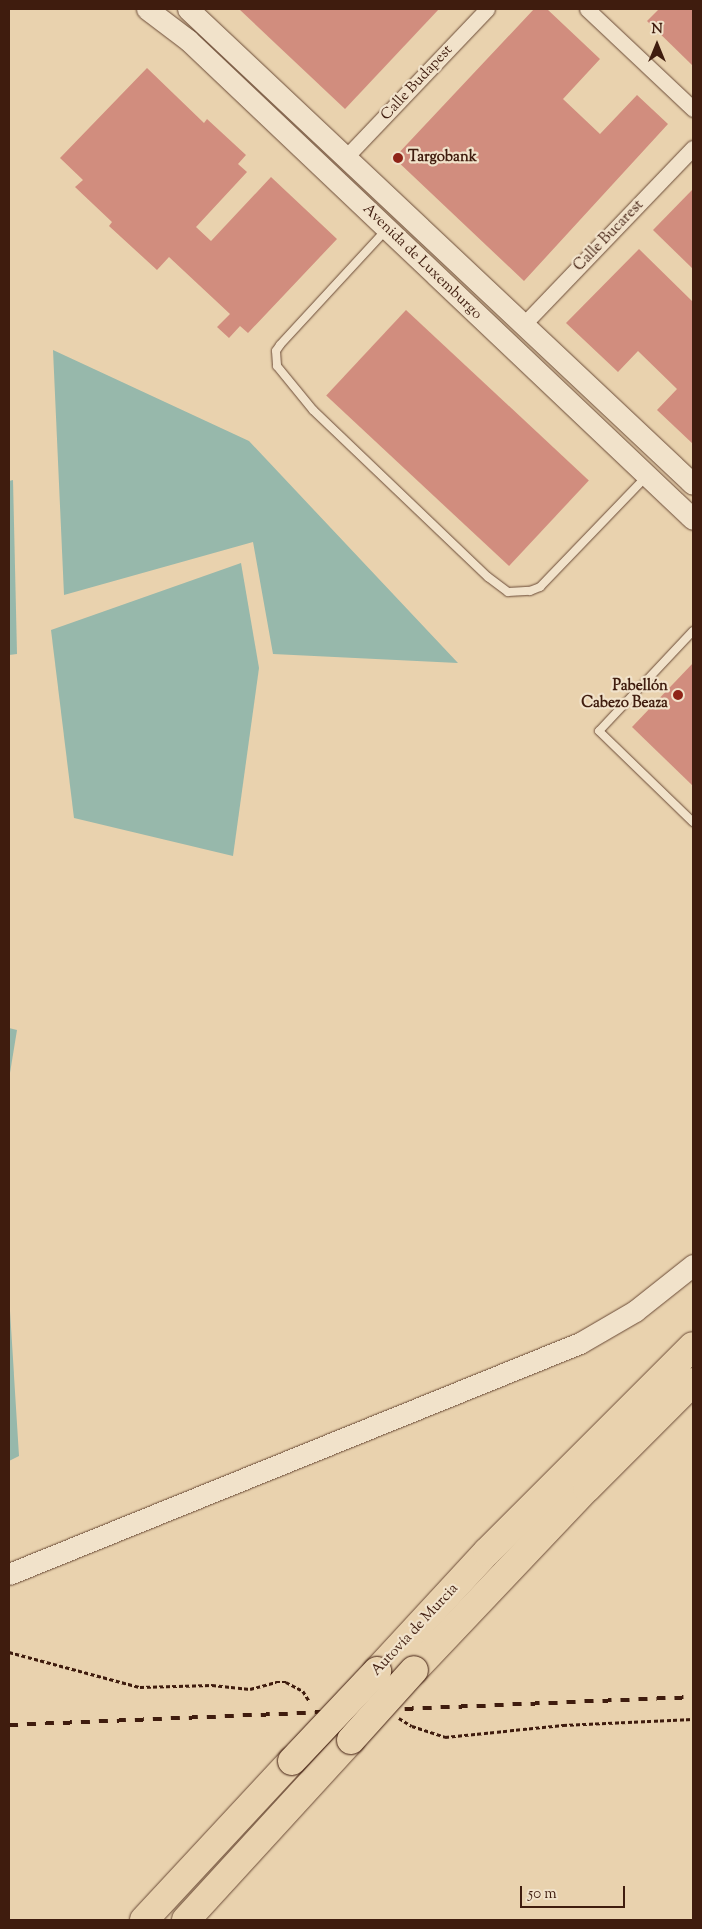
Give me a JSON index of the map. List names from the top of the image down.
{
  "streets": {
    "highway": ["Autovía de Murcia"],
    "main road": ["Avenida de Luxemburgo"],
    "street": ["Calle Budapest", "Calle Bucarest"]
  },
  "crossings": [
    ["Calle Budapest", "Avenida de Luxemburgo"],
    ["Calle Bucarest", "Avenida de Luxemburgo"]
  ],
  "places": ["Targobank", "Pabellón Cabezo Beaza"],
  "scale_bar": "50 m",
  "north": "top"
}
